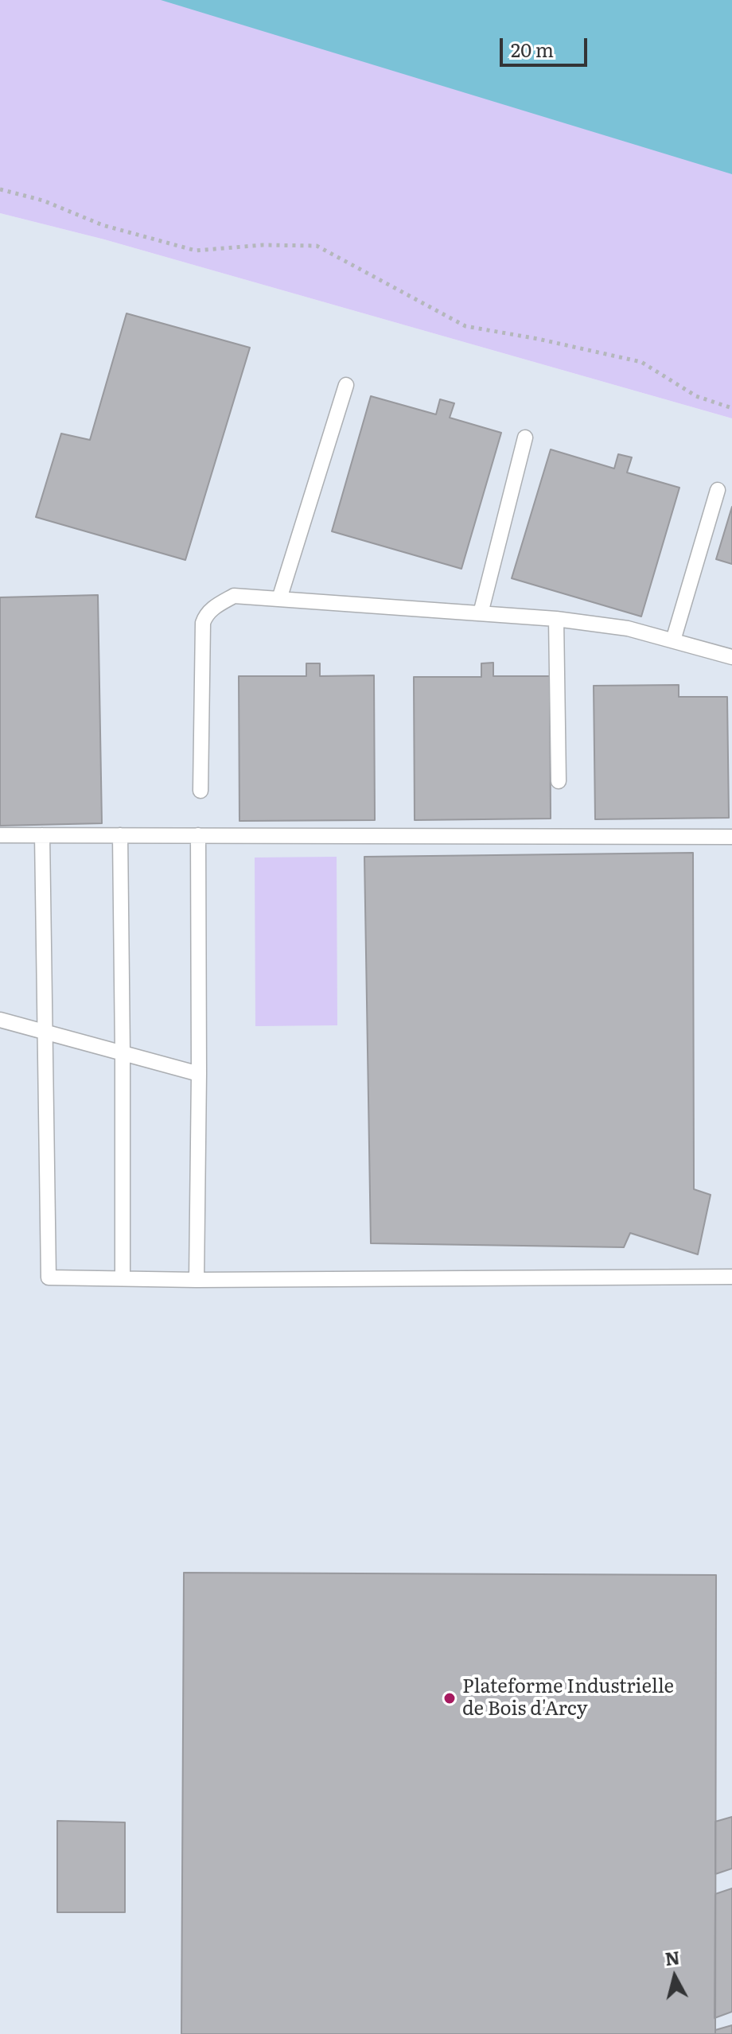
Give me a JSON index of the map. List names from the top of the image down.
{
  "places": ["Plateforme Industrielle de Bois d'Arcy"],
  "scale_bar": "20 m",
  "north": "top"
}
